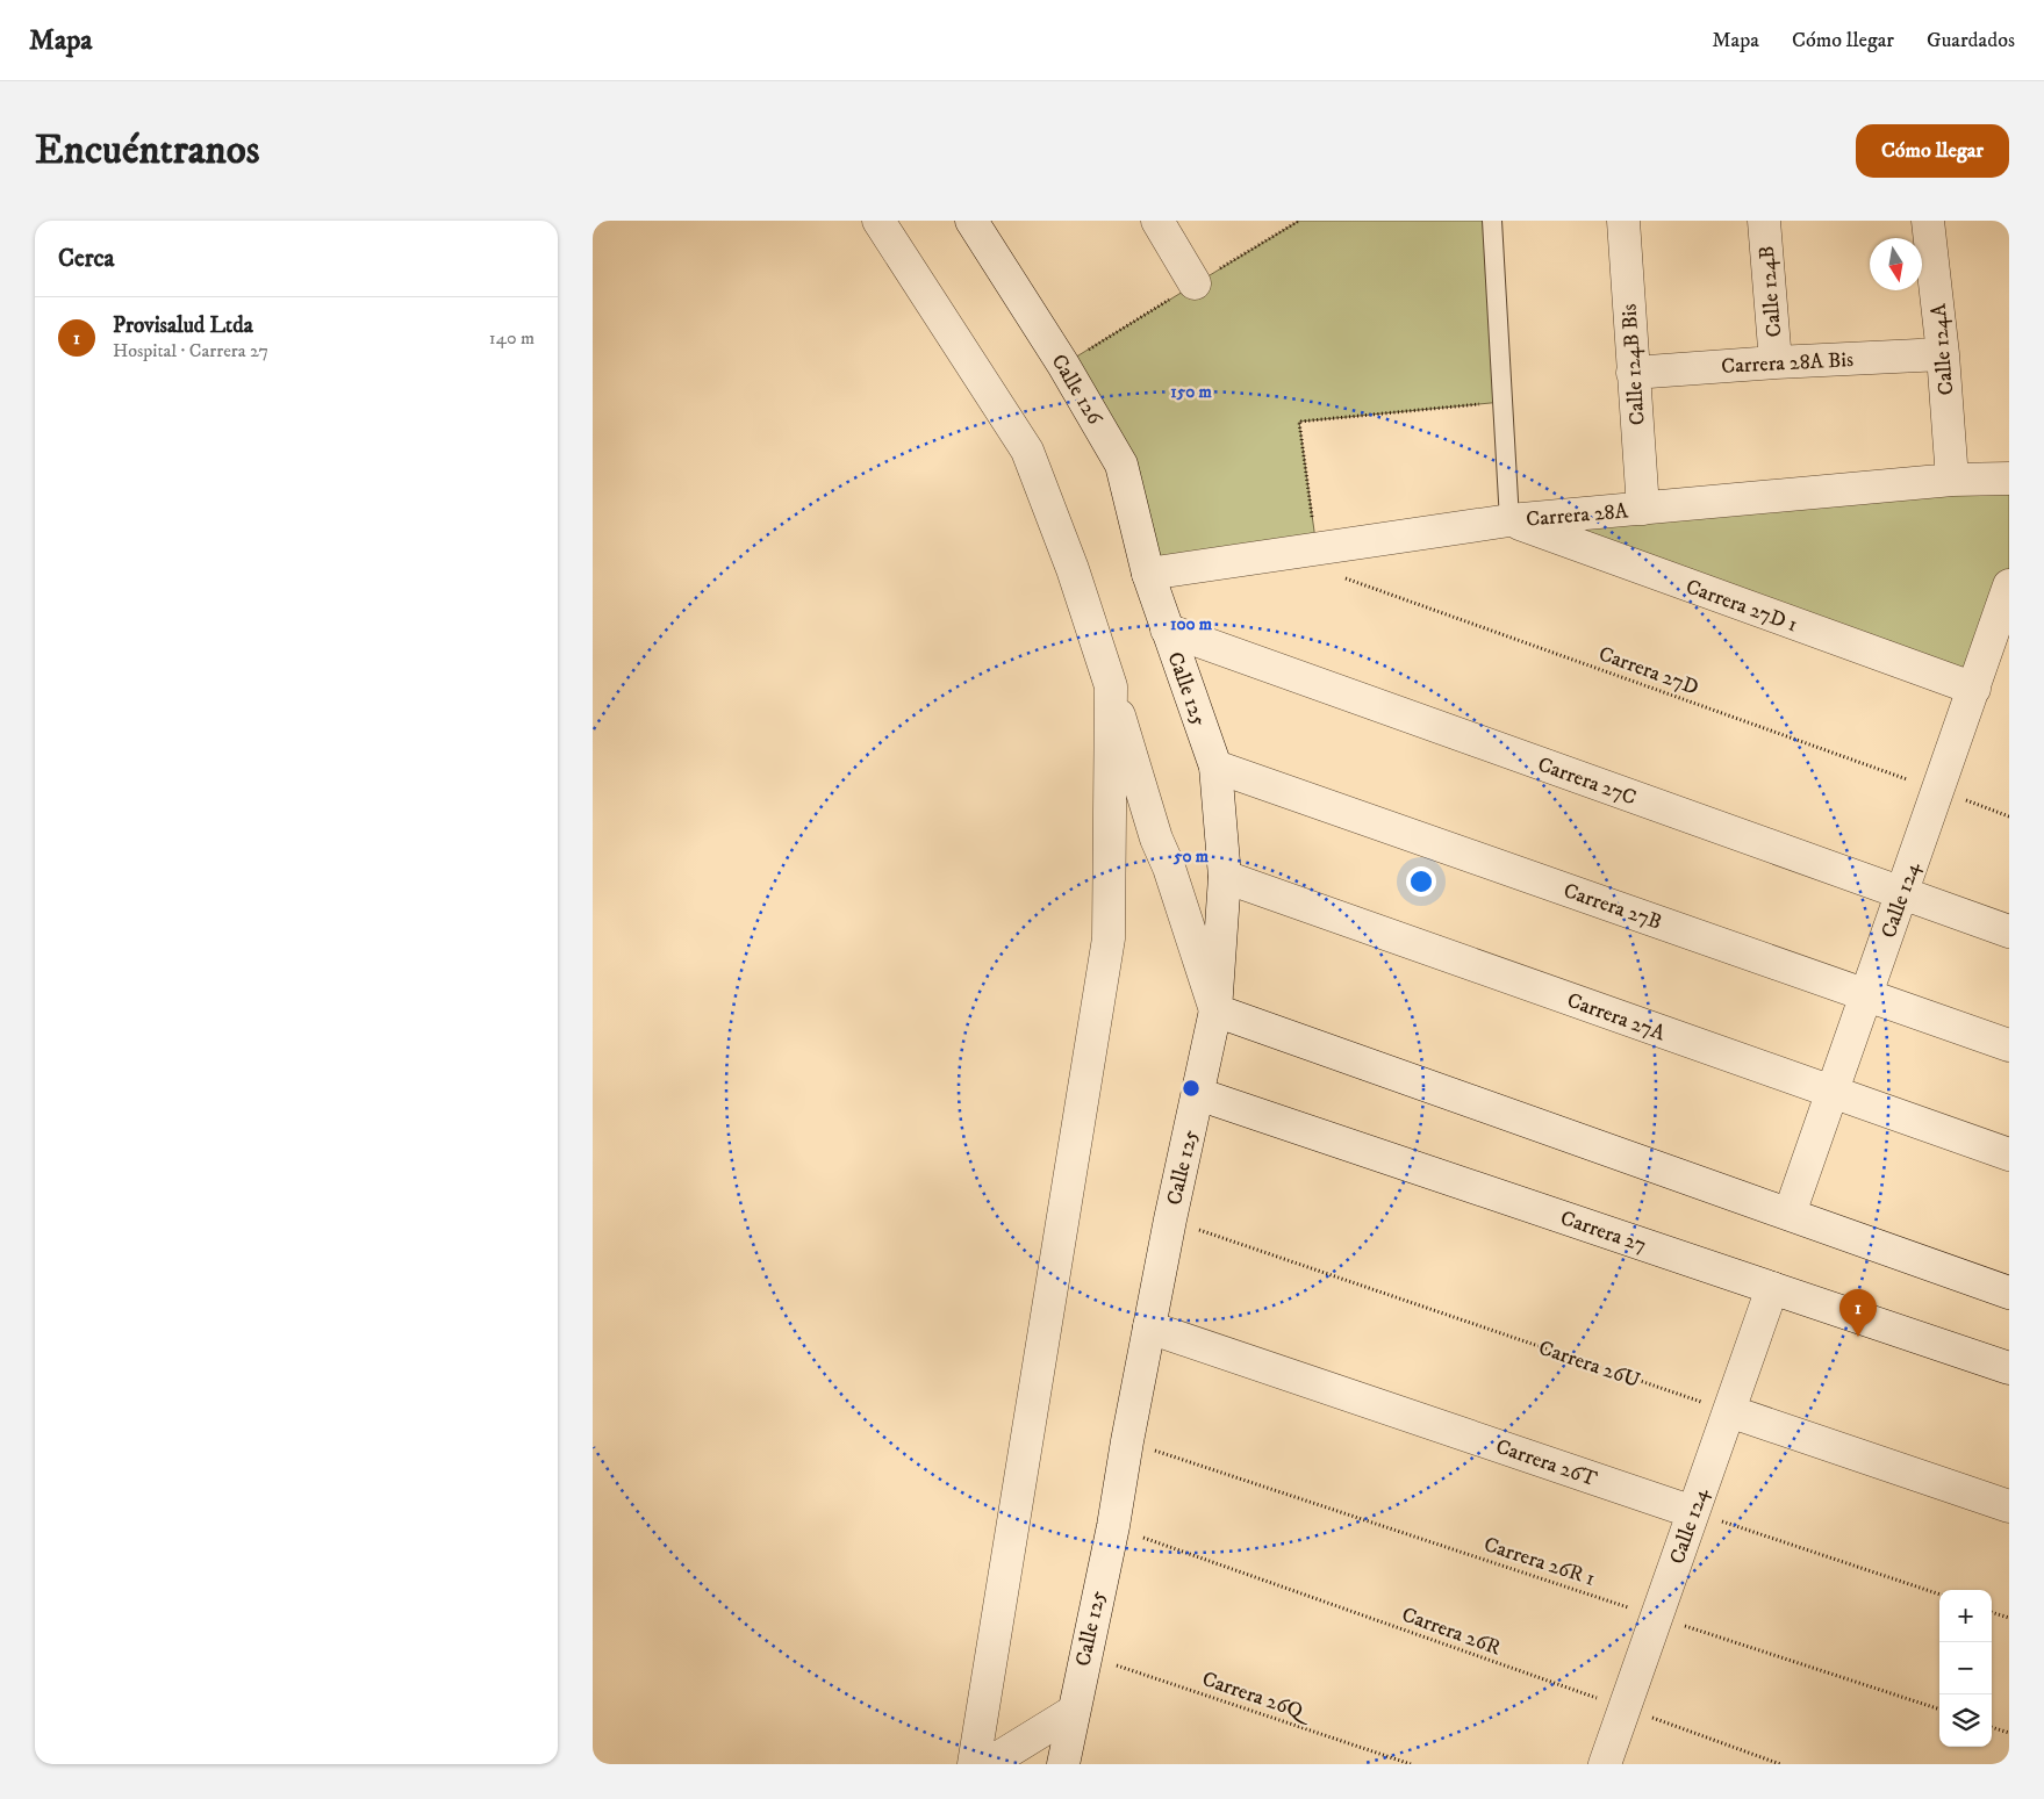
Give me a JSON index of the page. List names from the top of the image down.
{
  "streets": {
    "street": [
      "Calle 124B",
      "Calle 124A",
      "Carrera 28A Bis",
      "Calle 124B Bis",
      "Calle 126",
      "Carrera 28A",
      "Carrera 27D 1",
      "Calle 125",
      "Carrera 27C",
      "Calle 124",
      "Carrera 27B",
      "Carrera 27A",
      "Carrera 27",
      "Carrera 26T"
    ],
    "path": [
      "Carrera 27D",
      "Carrera 26U",
      "Carrera 26R 1",
      "Carrera 26R",
      "Carrera 26Q"
    ]
  },
  "crossings": [
    ["Calle 124B", "Carrera 28A Bis"],
    ["Calle 124A", "Carrera 28A Bis"],
    ["Calle 124A", "Carrera 28A"],
    ["Carrera 28A Bis", "Calle 124B Bis"],
    ["Calle 124B Bis", "Carrera 28A"],
    ["Calle 126", "Carrera 28A"],
    ["Calle 126", "Calle 125"],
    ["Carrera 28A", "Carrera 27D 1"],
    ["Carrera 28A", "Calle 125"],
    ["Carrera 27D 1", "Calle 124"],
    ["Carrera 27D", "Calle 124"],
    ["Calle 125", "Carrera 27C"],
    ["Calle 125", "Carrera 27B"],
    ["Calle 125", "Carrera 27A"],
    ["Calle 125", "Carrera 27"],
    ["Calle 125", "Carrera 26U"],
    ["Calle 125", "Carrera 26T"],
    ["Calle 125", "Carrera 26R 1"],
    ["Calle 125", "Carrera 26R"],
    ["Calle 125", "Carrera 26Q"],
    ["Carrera 27C", "Calle 124"],
    ["Calle 124", "Carrera 27B"],
    ["Calle 124", "Carrera 27A"],
    ["Calle 124", "Carrera 27"],
    ["Calle 124", "Carrera 26U"],
    ["Calle 124", "Carrera 26T"],
    ["Calle 124", "Carrera 26R 1"],
    ["Calle 124", "Carrera 26R"]
  ],
  "north": "bottom",
  "page": {
    "header": "Mapa",
    "nav": ["Mapa", "Cómo llegar", "Guardados"],
    "buttons": "Cómo llegar",
    "title": "Encuéntranos",
    "heading": "Cerca",
    "list": [
      {
        "mark": "1",
        "name": "Provisalud Ltda",
        "note": "Hospital · Carrera 27",
        "value": "140 m"
      }
    ],
    "pins": "1",
    "map_buttons": ["+", "−"]
  },
  "rings": ["150 m", "100 m", "50 m"]
}
